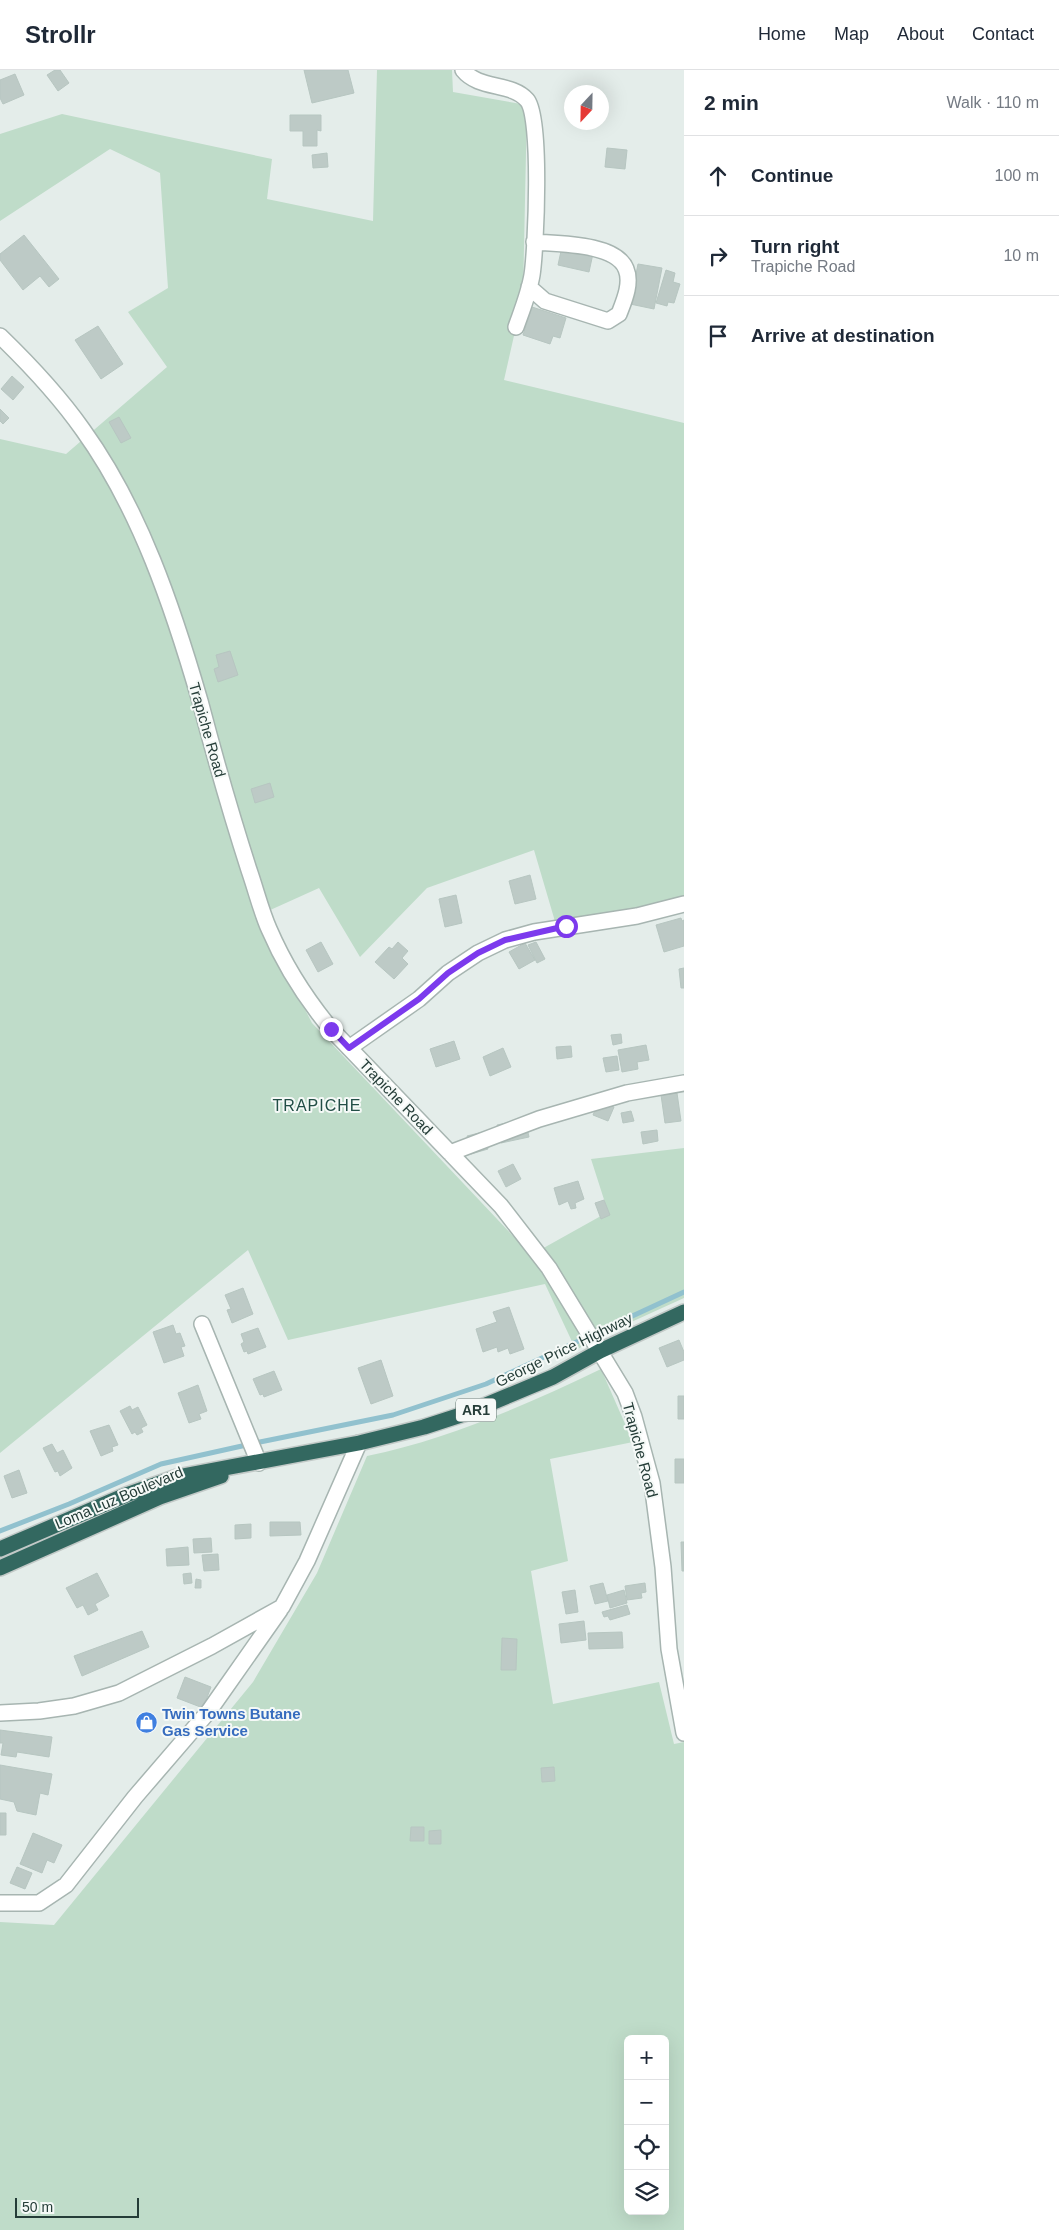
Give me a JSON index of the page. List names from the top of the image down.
{
  "streets": {
    "highway": ["George Price Highway", "AR1", "Loma Luz Boulevard"],
    "street": ["Trapiche Road"]
  },
  "crossings": [
    ["Trapiche Road", "George Price Highway"],
    ["George Price Highway", "AR1"],
    ["George Price Highway", "Loma Luz Boulevard"],
    ["AR1", "Loma Luz Boulevard"]
  ],
  "districts": ["TRAPICHE"],
  "places": {
    "shop": ["Twin Towns Butane Gas Service"]
  },
  "scale_bar": "50 m",
  "north": "bottom",
  "page": {
    "header": "Strollr",
    "nav": [
      "Home",
      "Map",
      "About",
      "Contact"
    ],
    "heading": ["2 min", "Walk · 110 m"],
    "list": [
      ["Continue", "100 m"],
      ["Turn right", "Trapiche Road", "10 m"],
      "Arrive at destination"
    ],
    "map_buttons": ["+", "−"],
    "scale": "50 m"
  }
}
